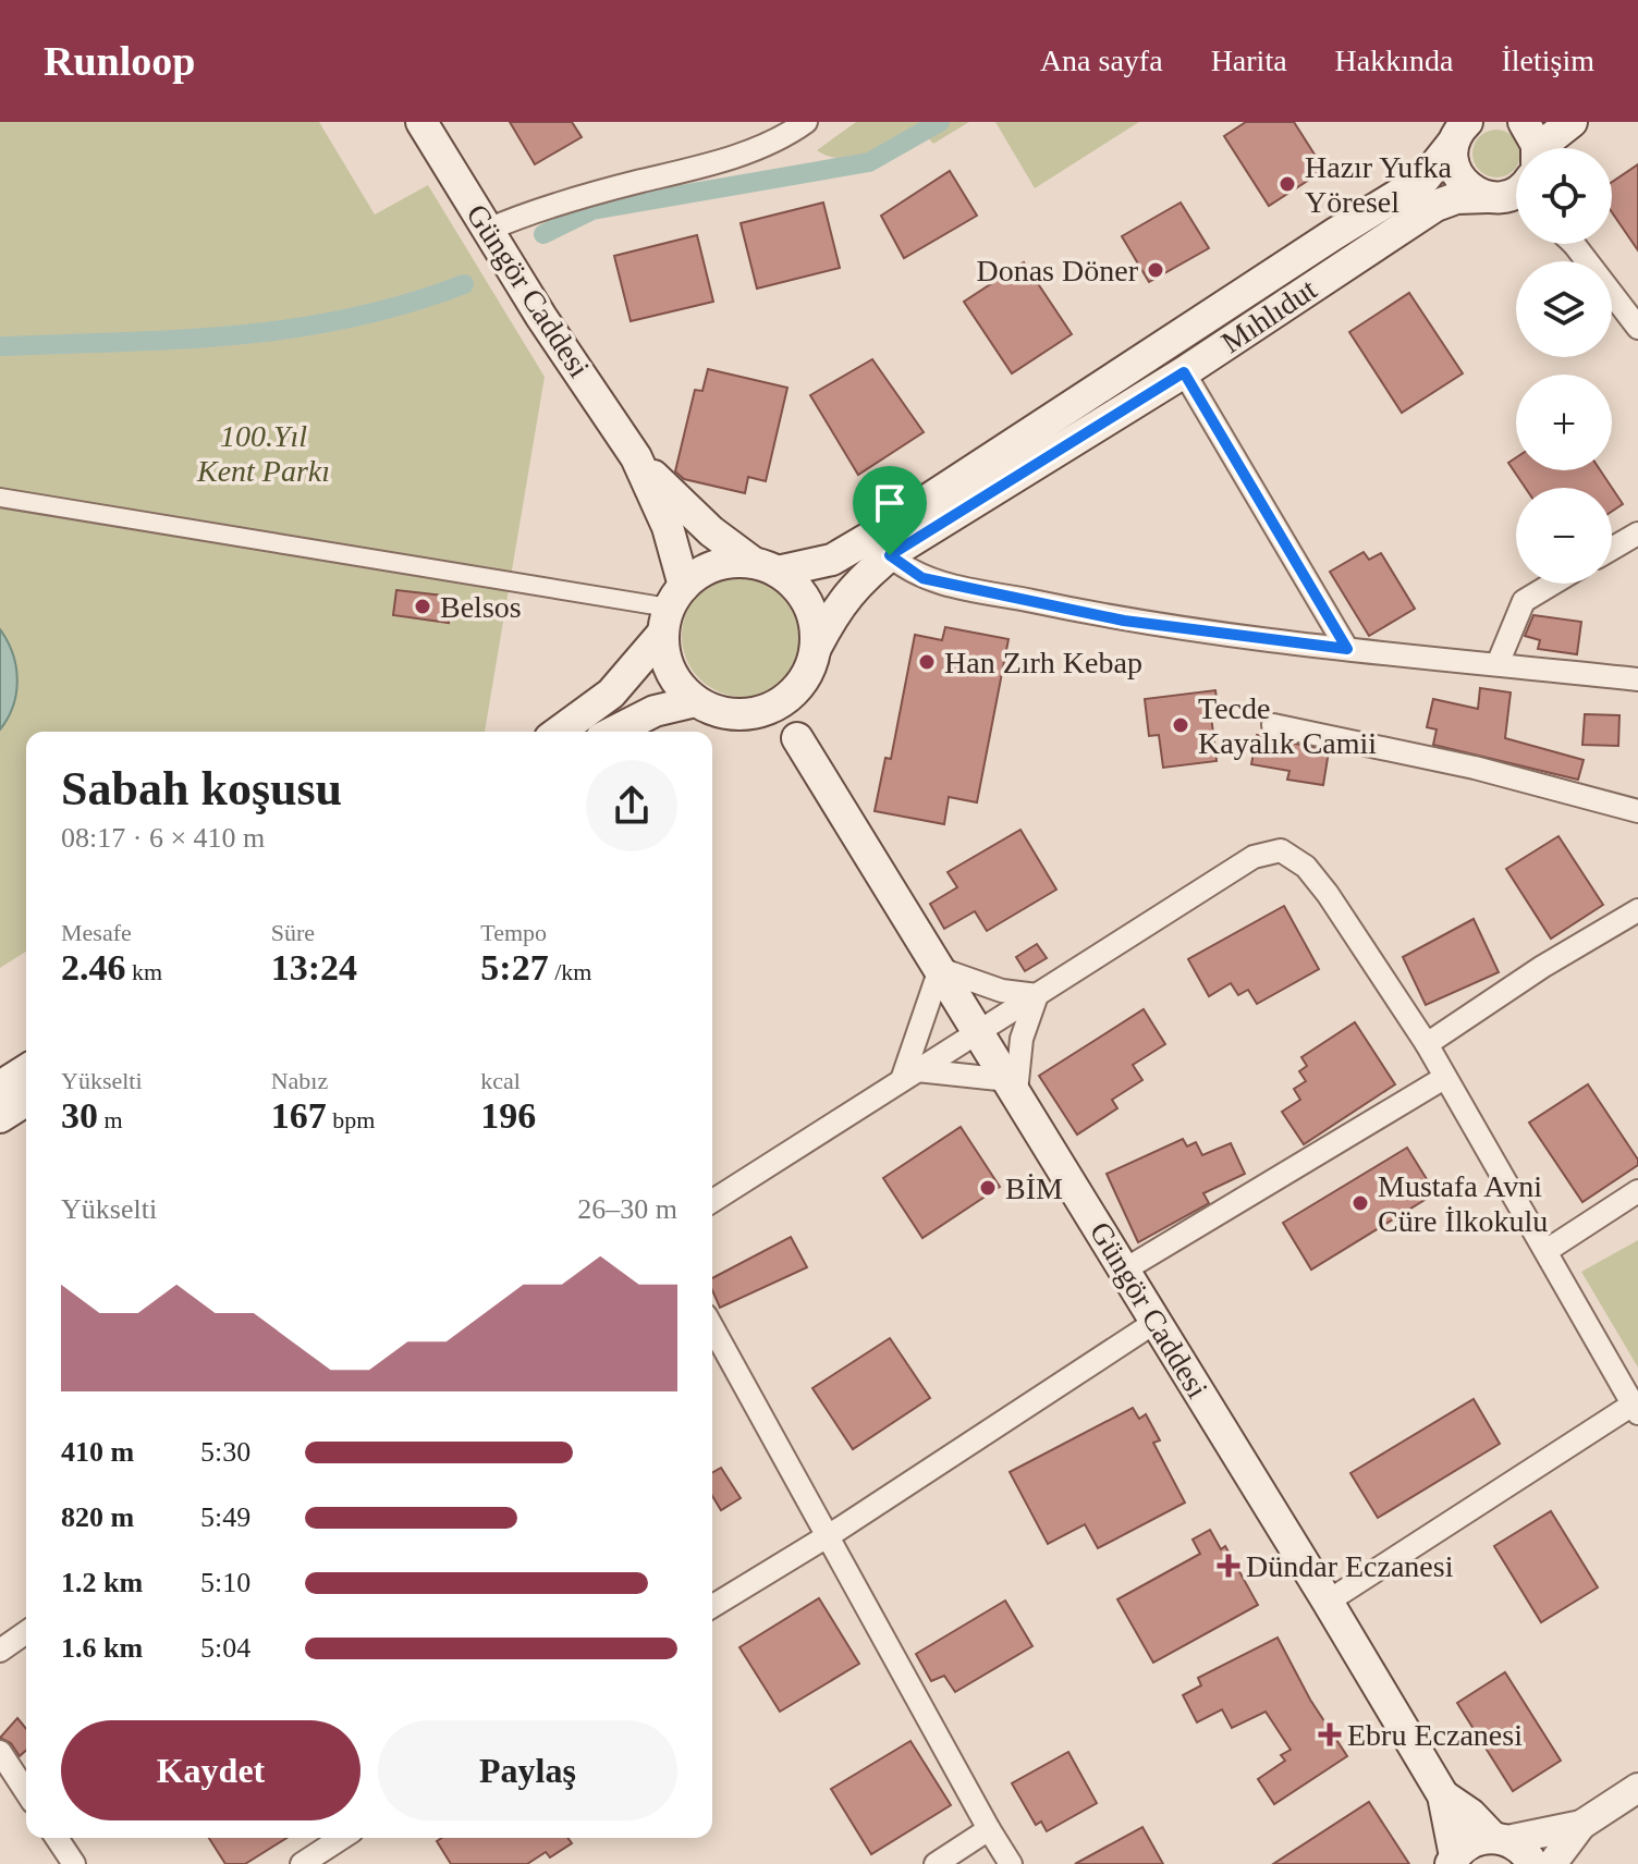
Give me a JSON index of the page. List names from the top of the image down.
{
  "streets": {
    "main road": ["Güngör Caddesi", "Mıhlıdut"]
  },
  "parks": ["100.Yıl Kent Parkı"],
  "places": {
    "other": [
      "Hazır Yufka Yöresel",
      "Donas Döner",
      "Belsos",
      "Han Zırh Kebap",
      "Tecde Kayalık Camii",
      "BİM",
      "Mustafa Avni Cüre İlkokulu"
    ],
    "health": ["Dündar Eczanesi", "Ebru Eczanesi"]
  },
  "page": {
    "header": "Runloop",
    "nav": [
      "Ana sayfa",
      "Harita",
      "Hakkında",
      "İletişim"
    ],
    "map_buttons": ["+", "−"],
    "heading": ["Sabah koşusu", "08:17 · 6 × 410 m"],
    "stats": [
      ["Mesafe", "2.46 km"],
      ["Süre", "13:24"],
      ["Tempo", "5:27 /km"],
      ["Yükselti", "30 m"],
      ["Nabız", "167 bpm"],
      ["kcal", "196"]
    ],
    "chart": ["Yükselti", "26–30 m"],
    "list": [
      {
        "name": "410 m",
        "note": "5:30"
      },
      {
        "name": "820 m",
        "note": "5:49"
      },
      {
        "name": "1.2 km",
        "note": "5:10"
      },
      {
        "name": "1.6 km",
        "note": "5:04"
      }
    ],
    "buttons": ["Kaydet", "Paylaş"]
  }
}
